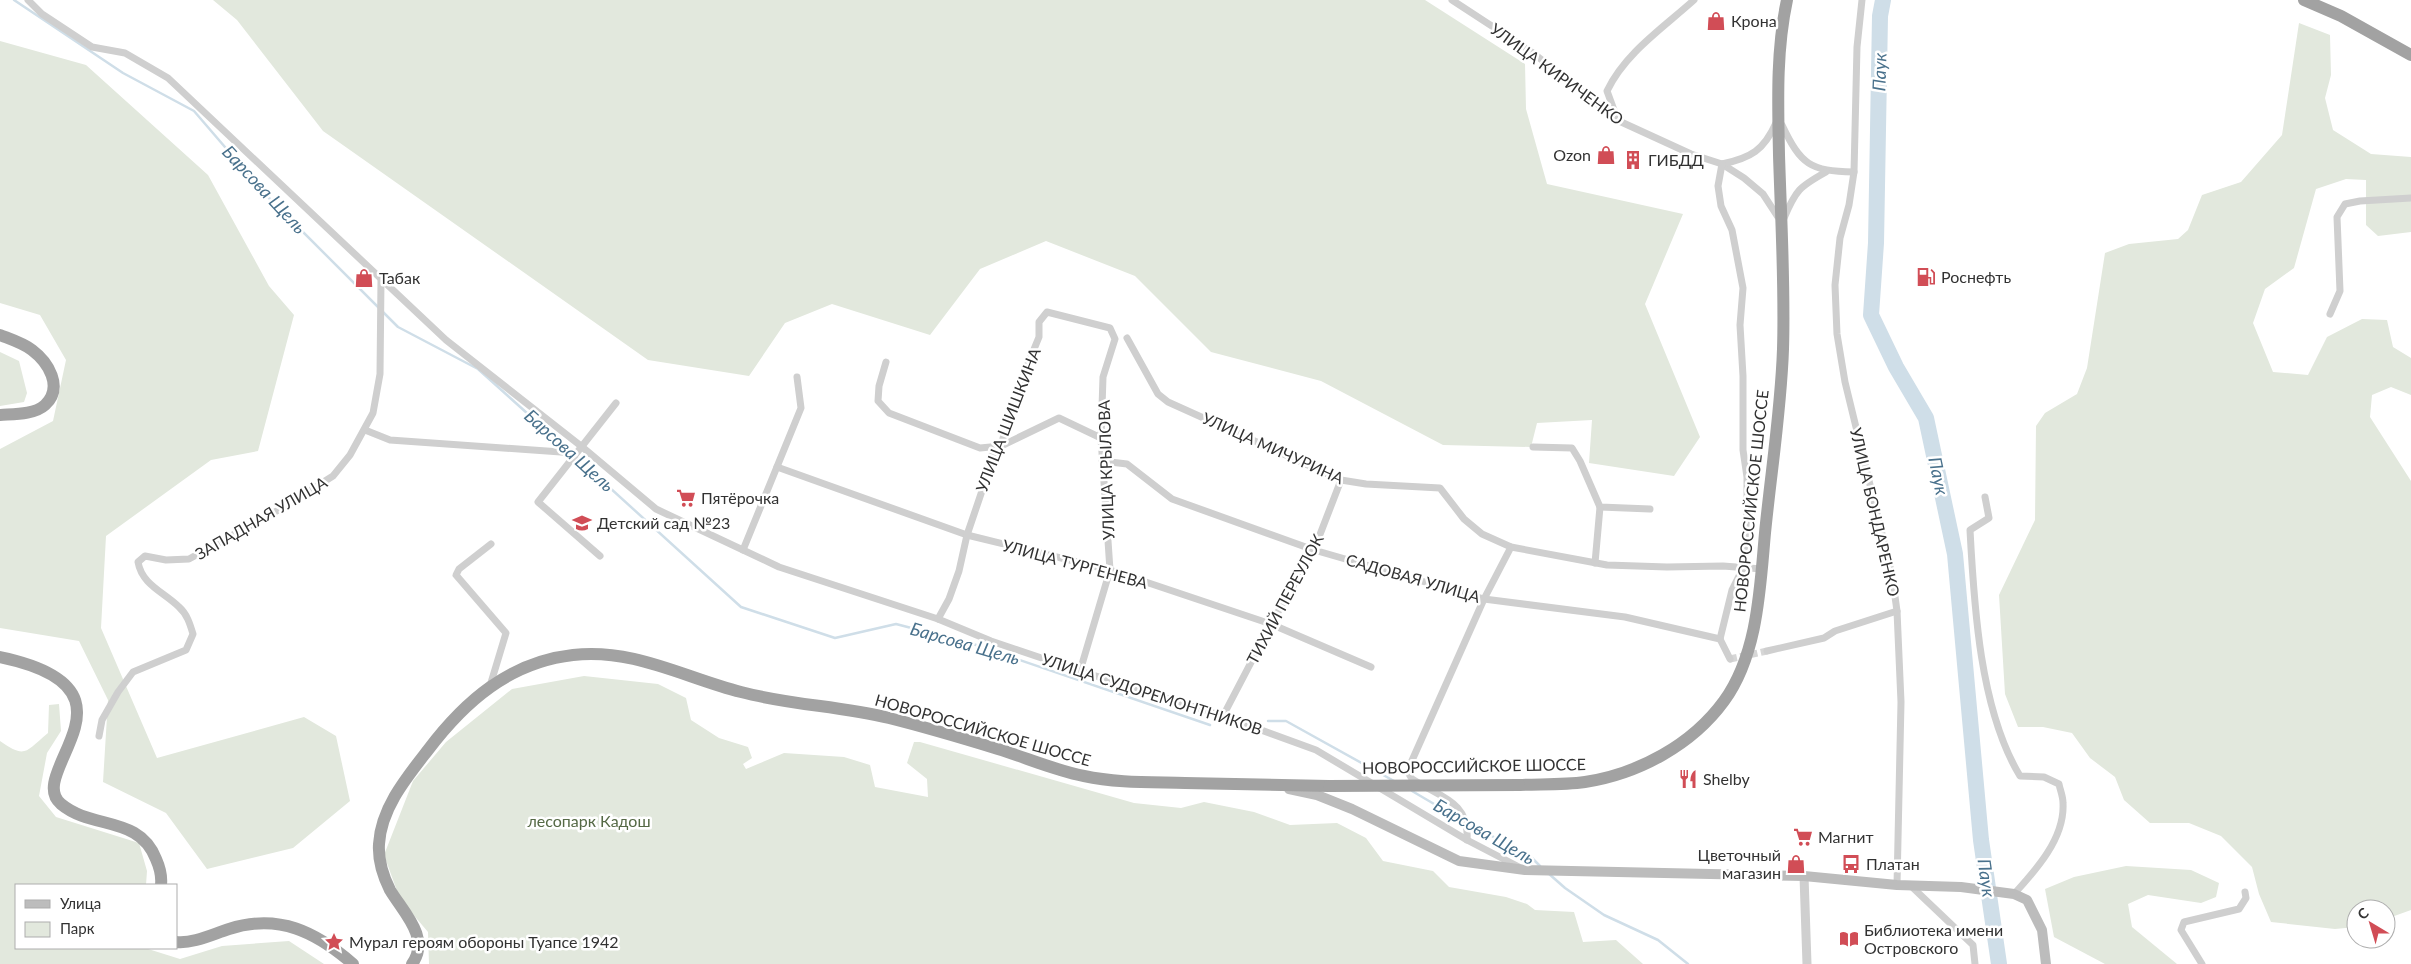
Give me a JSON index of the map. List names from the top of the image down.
{
  "streets": {
    "highway": ["НОВОРОССИЙСКОЕ ШОССЕ"],
    "street": [
      "УЛИЦА КИРИЧЕНКО",
      "УЛИЦА ШИШКИНА",
      "УЛИЦА МИЧУРИНА",
      "УЛИЦА КРЫЛОВА",
      "УЛИЦА БОНДАРЕНКО",
      "ЗАПАДНАЯ УЛИЦА",
      "УЛИЦА ТУРГЕНЕВА",
      "САДОВАЯ УЛИЦА",
      "ТИХИЙ ПЕРЕУЛОК",
      "УЛИЦА СУДОРЕМОНТНИКОВ"
    ]
  },
  "crossings": [
    ["УЛИЦА КИРИЧЕНКО", "НОВОРОССИЙСКОЕ ШОССЕ"],
    ["УЛИЦА ШИШКИНА", "УЛИЦА КРЫЛОВА"],
    ["УЛИЦА ШИШКИНА", "УЛИЦА ТУРГЕНЕВА"],
    ["УЛИЦА ШИШКИНА", "УЛИЦА СУДОРЕМОНТНИКОВ"],
    ["УЛИЦА МИЧУРИНА", "НОВОРОССИЙСКОЕ ШОССЕ"],
    ["УЛИЦА МИЧУРИНА", "ТИХИЙ ПЕРЕУЛОК"],
    ["УЛИЦА КРЫЛОВА", "УЛИЦА ТУРГЕНЕВА"],
    ["УЛИЦА КРЫЛОВА", "САДОВАЯ УЛИЦА"],
    ["УЛИЦА КРЫЛОВА", "УЛИЦА СУДОРЕМОНТНИКОВ"],
    ["НОВОРОССИЙСКОЕ ШОССЕ", "УЛИЦА БОНДАРЕНКО"],
    ["НОВОРОССИЙСКОЕ ШОССЕ", "УЛИЦА СУДОРЕМОНТНИКОВ"],
    ["ЗАПАДНАЯ УЛИЦА", "УЛИЦА СУДОРЕМОНТНИКОВ"],
    ["УЛИЦА ТУРГЕНЕВА", "ТИХИЙ ПЕРЕУЛОК"],
    ["САДОВАЯ УЛИЦА", "ТИХИЙ ПЕРЕУЛОК"],
    ["ТИХИЙ ПЕРЕУЛОК", "УЛИЦА СУДОРЕМОНТНИКОВ"]
  ],
  "water": ["Паук", "Барсова Щель"],
  "parks": ["лесопарк Кадош"],
  "places": {
    "shop": [
      "Крона",
      "Ozon",
      "Табак",
      "Цветочный магазин"
    ],
    "building": ["ГИБДД"],
    "fuel station": ["Роснефть"],
    "supermarket": ["Пятёрочка", "Магнит"],
    "school or university": ["Детский сад №23"],
    "restaurant": ["Shelby"],
    "bus stop": ["Платан"],
    "library": ["Библиотека имени Островского"],
    "place": ["Мурал героям обороны Туапсе 1942"]
  },
  "legend": ["Улица", "Парк"],
  "north": "top left"
}
